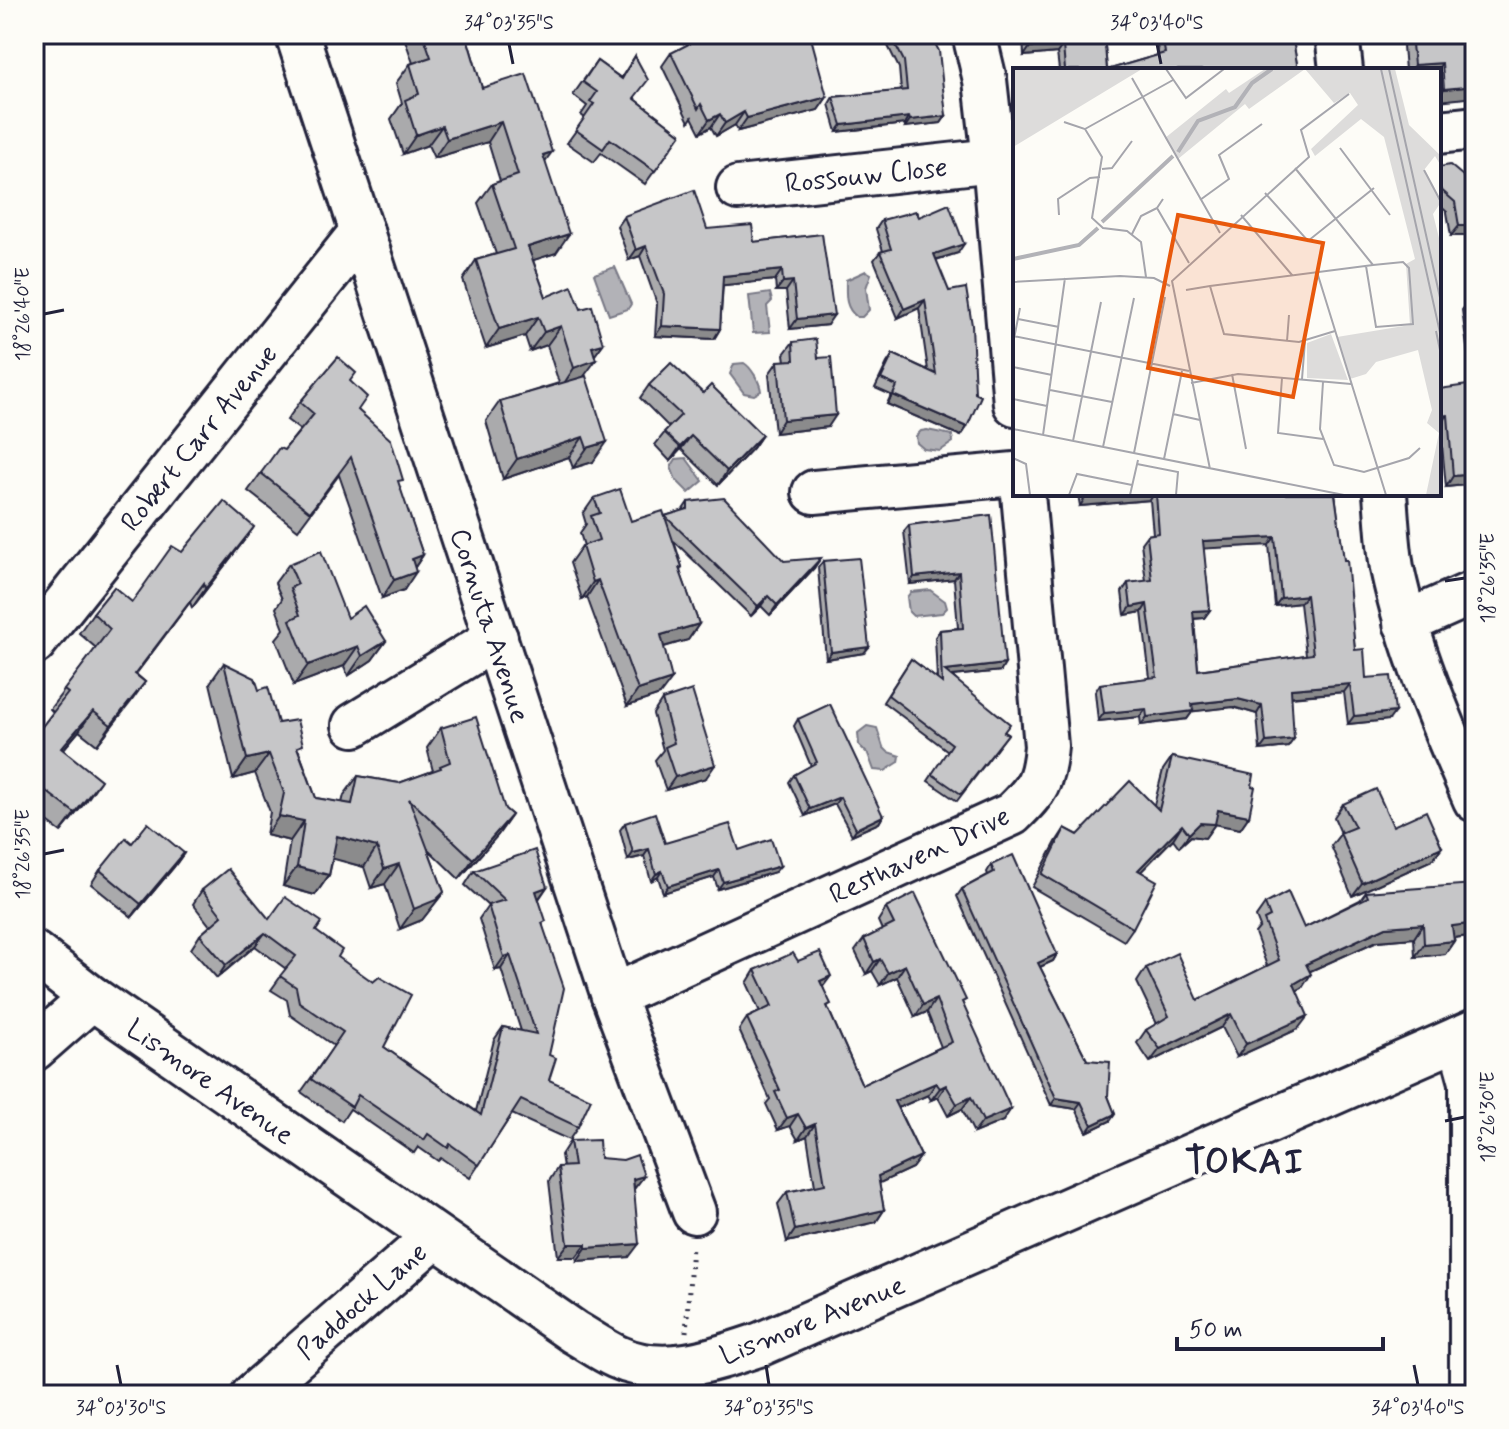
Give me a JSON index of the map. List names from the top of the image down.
{
  "streets": {
    "street": [
      "Rossouw Close",
      "Robert Carr Avenue",
      "Cornuta Avenue",
      "Resthaven Drive",
      "Lismore Avenue",
      "Paddock Lane"
    ]
  },
  "crossings": [
    ["Robert Carr Avenue", "Cornuta Avenue"],
    ["Cornuta Avenue", "Resthaven Drive"],
    ["Lismore Avenue", "Paddock Lane"]
  ],
  "districts": ["TOKAI"],
  "scale_bar": "50 m",
  "coordinates": [
    "34°03'35\"S",
    "34°03'40\"S",
    "18°26'40\"E",
    "18°26'35\"E",
    "18°26'30\"E",
    "34°03'30\"S"
  ]
}
